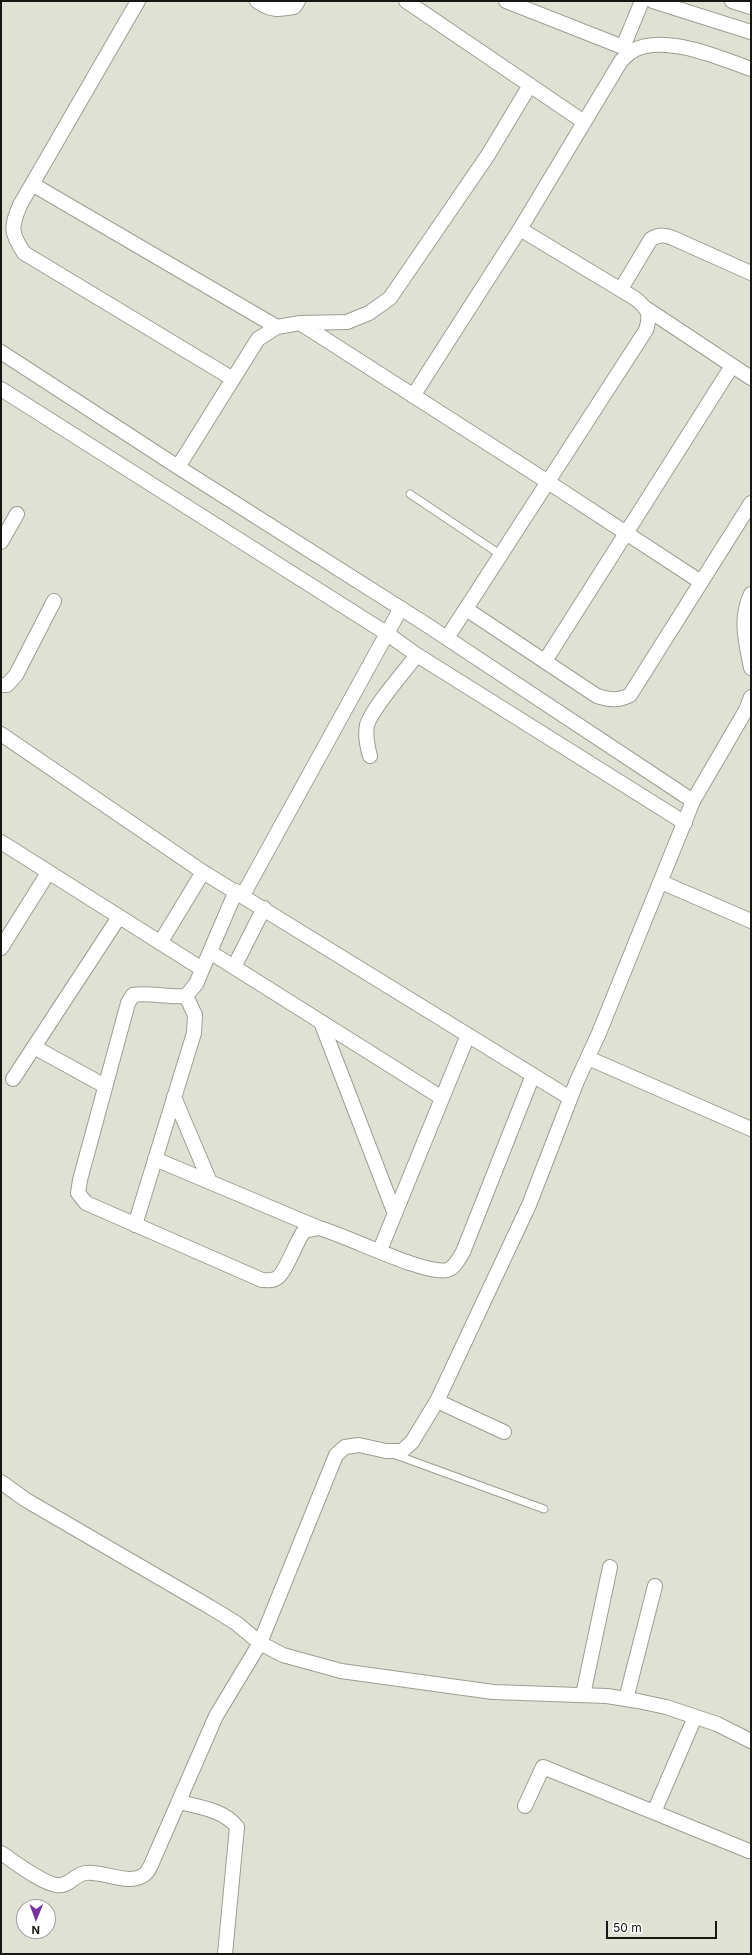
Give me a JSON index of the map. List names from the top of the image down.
{
  "scale_bar": "50 m",
  "north": "bottom"
}
